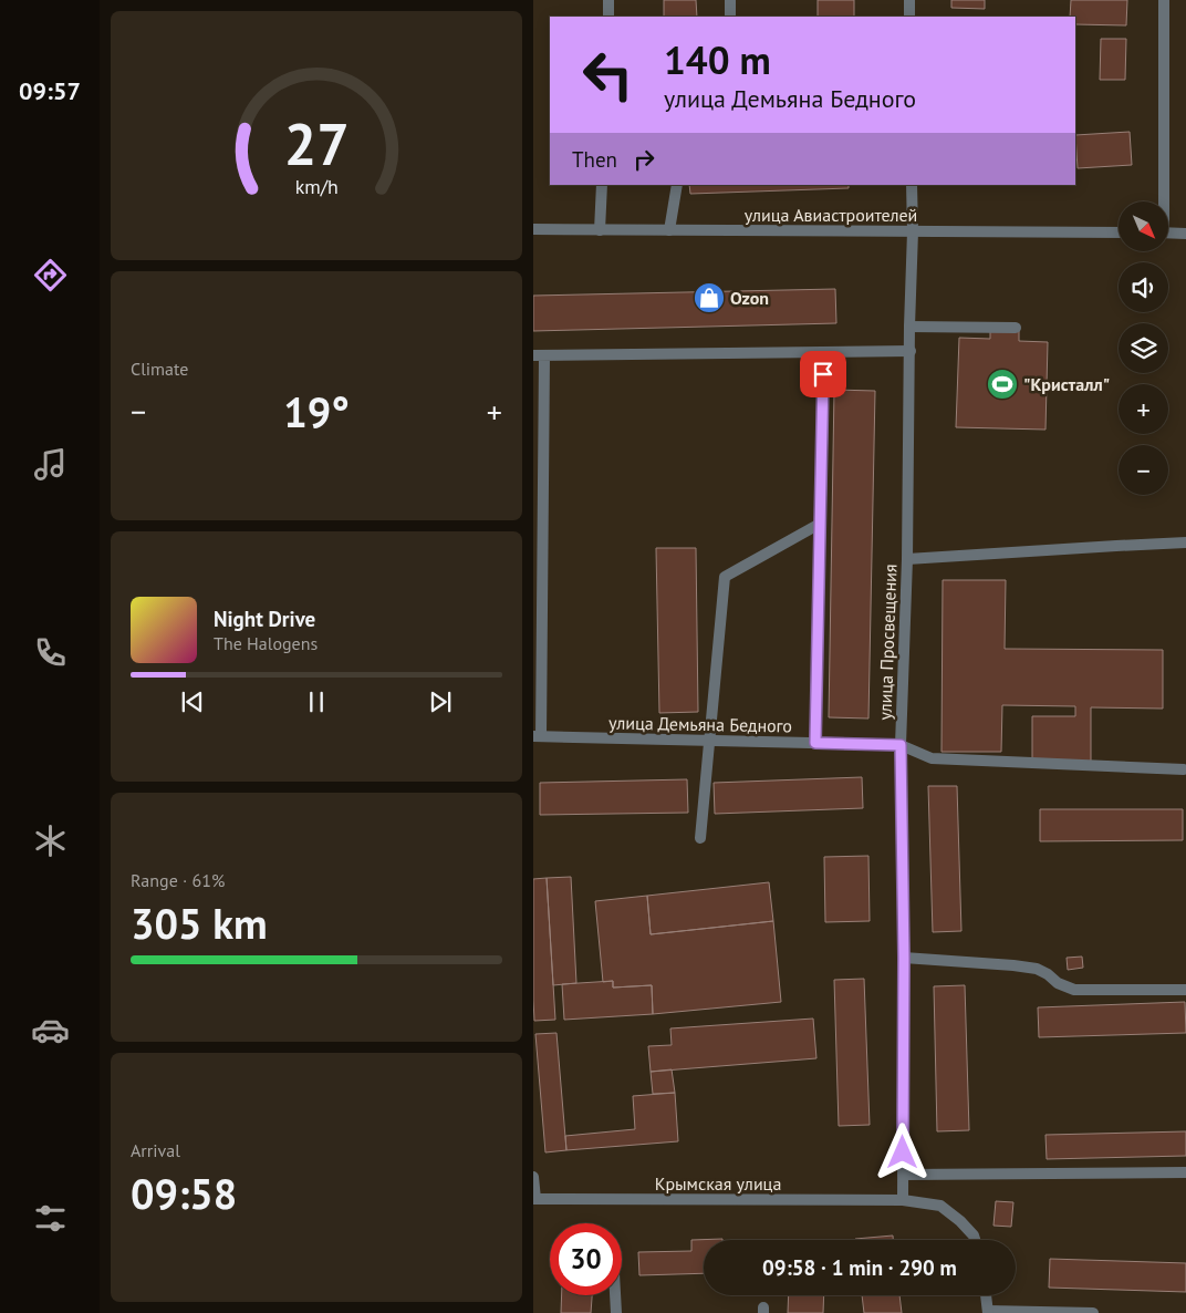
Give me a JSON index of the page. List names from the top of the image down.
{
  "streets": {
    "street": [
      "улица Авиастроителей",
      "улица Просвещения",
      "улица Демьяна Бедного",
      "Крымская улица"
    ]
  },
  "crossings": [
    ["улица Авиастроителей", "улица Просвещения"],
    ["улица Просвещения", "улица Демьяна Бедного"],
    ["улица Просвещения", "Крымская улица"]
  ],
  "places": {
    "shop": ["Ozon"],
    "sports": ["\"Кристалл\""]
  },
  "north": "bottom right",
  "page": {
    "tabs": "09:57",
    "turn": ["140 m", "улица Демьяна Бедного"],
    "then": "Then",
    "map_buttons": ["+", "−"],
    "tile": [
      "Climate",
      ["Range · 61%", "305 km"],
      ["Arrival", "09:58"]
    ],
    "heat": ["−", "19°", "+"],
    "song": ["Night Drive", "The Halogens"],
    "limit": "30",
    "trip": "09:58 · 1 min · 290 m",
    "gauge": ["27", "km/h"]
  }
}
